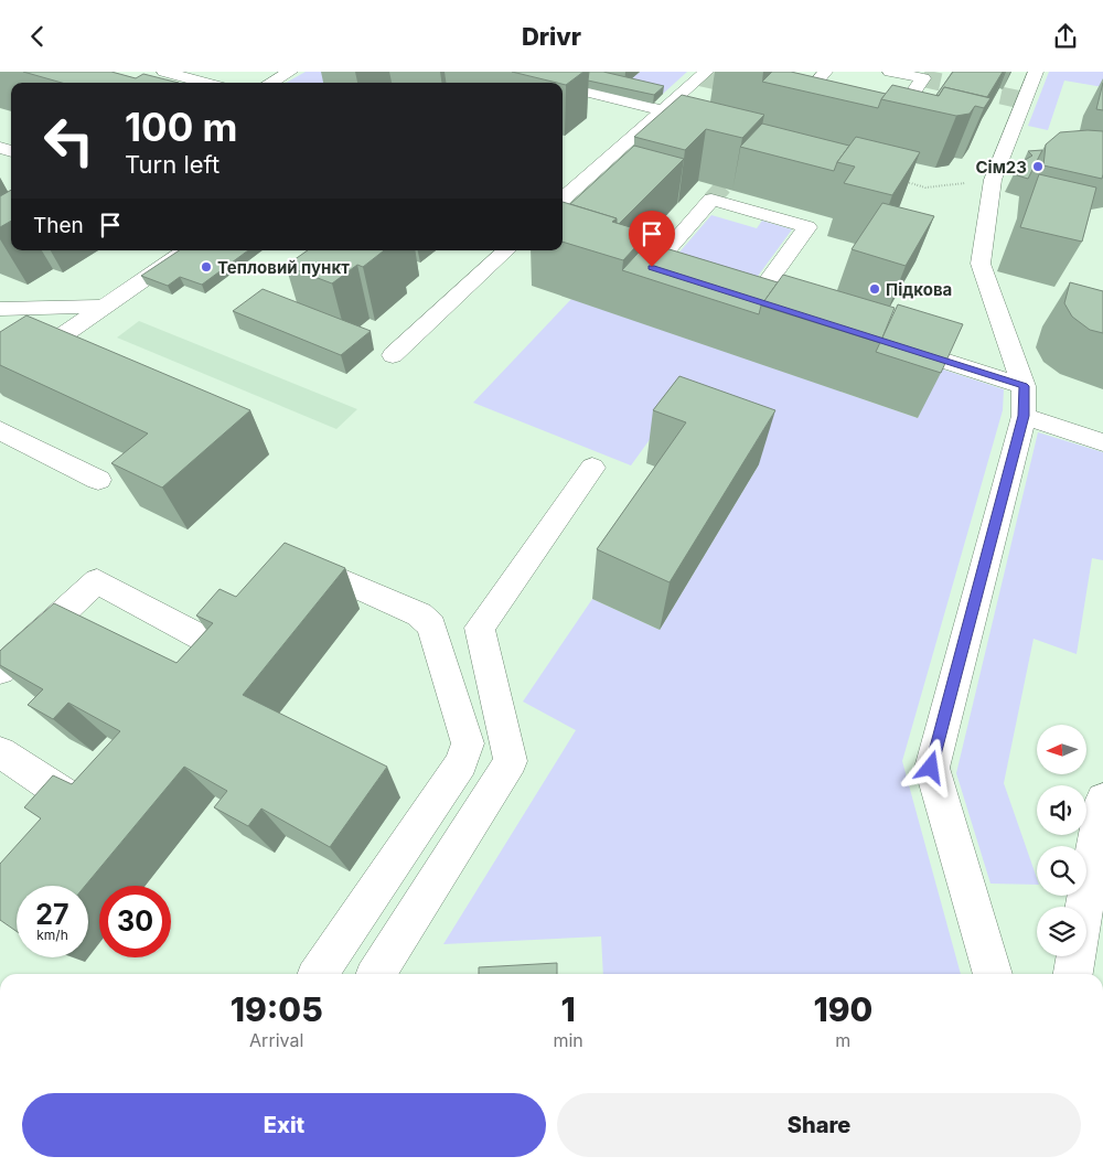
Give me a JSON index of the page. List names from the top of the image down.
{
  "places": ["Сім23", "Тепловий пункт", "Підкова"],
  "north": "left",
  "page": {
    "header": "Drivr",
    "turn": ["100 m", "Turn left"],
    "then": "Then",
    "speed": "27 km/h",
    "limit": "30",
    "eta": [
      "19:05",
      "Arrival",
      "1",
      "min",
      "190",
      "m"
    ],
    "buttons": ["Exit", "Share"]
  }
}
